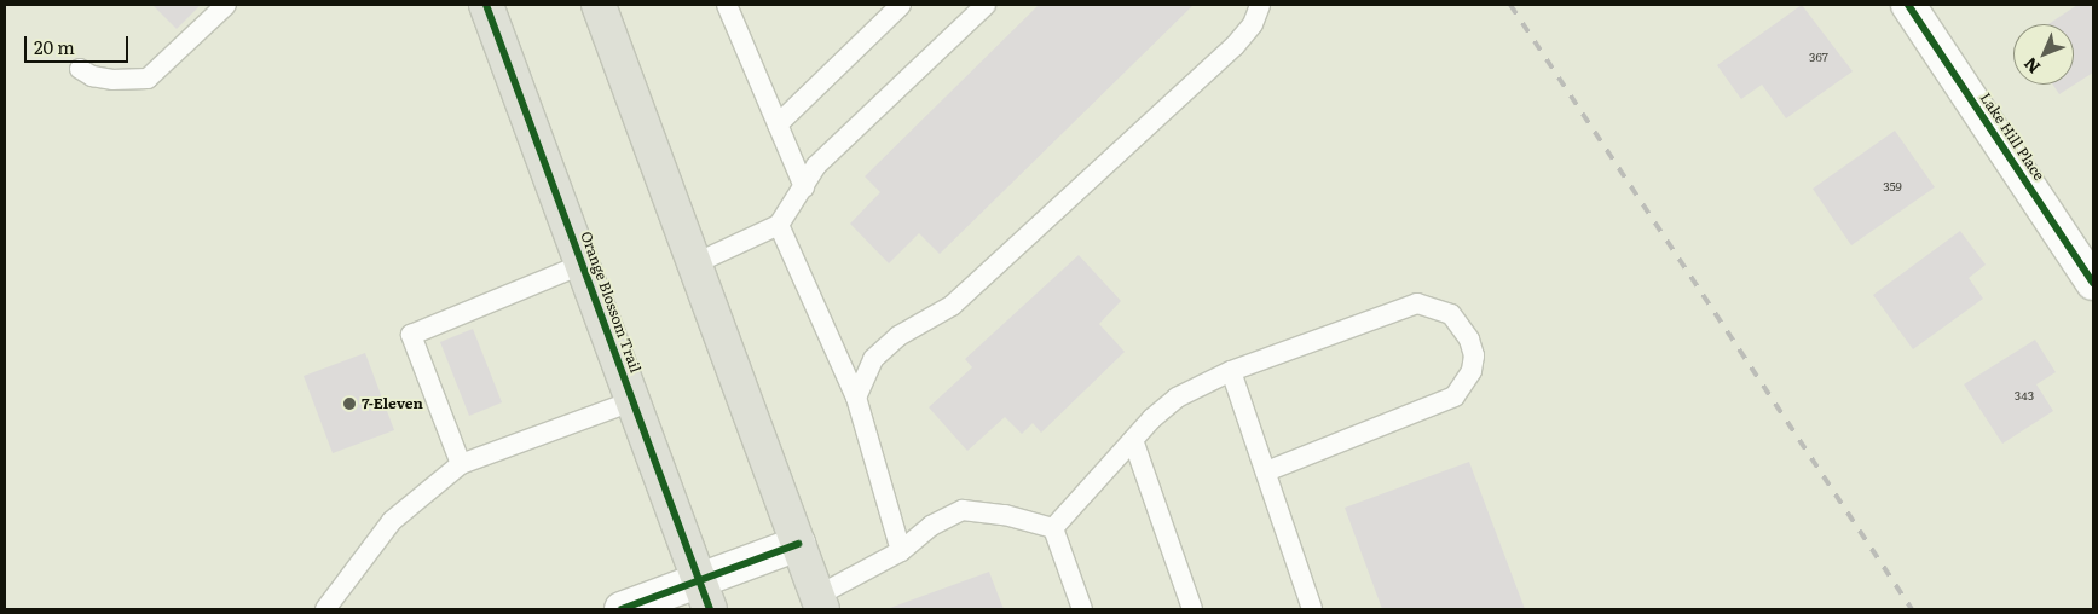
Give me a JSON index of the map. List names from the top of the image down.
{
  "streets": {
    "main road": ["Orange Blossom Trail"],
    "street": ["Lake Hill Place"]
  },
  "places": ["7-Eleven"],
  "house_numbers": ["367", "359", "343"],
  "scale_bar": "20 m",
  "north": "bottom left"
}
